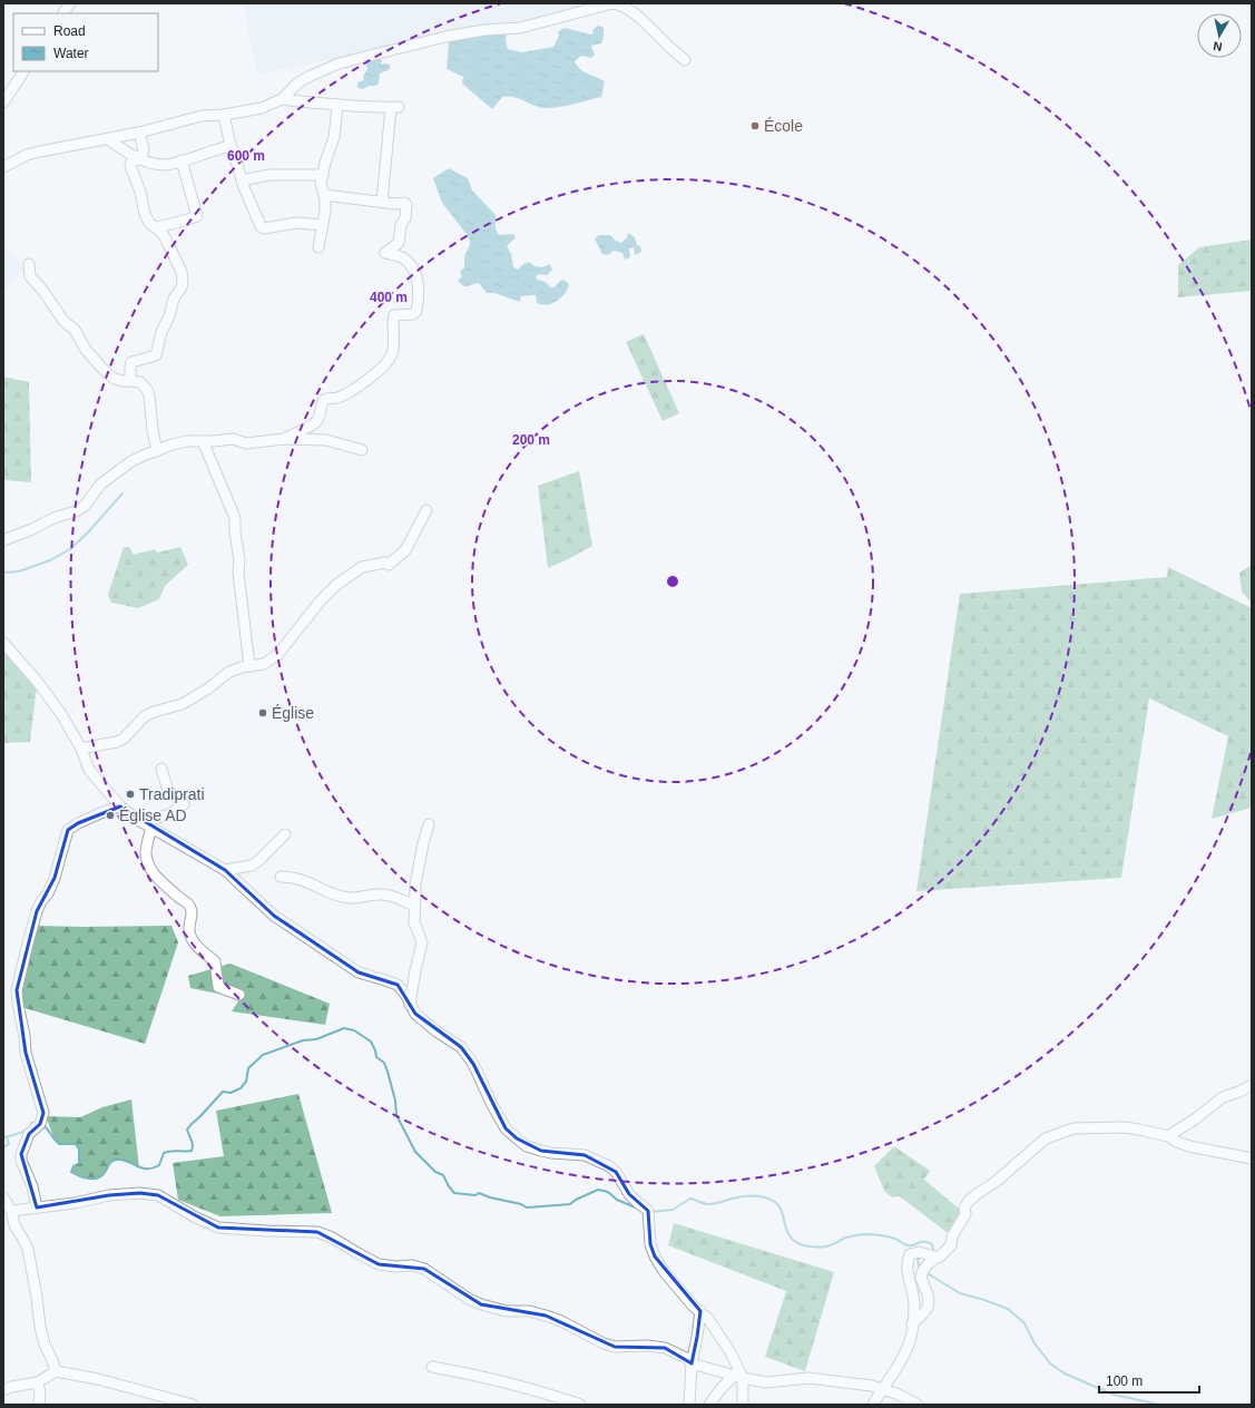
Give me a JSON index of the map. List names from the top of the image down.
{
  "places": [
    "École",
    "Église",
    "Tradiprati",
    "Église AD"
  ],
  "legend": ["Road", "Water"],
  "scale_bar": "100 m",
  "north": "bottom",
  "rings": ["600 m", "400 m", "200 m"]
}
